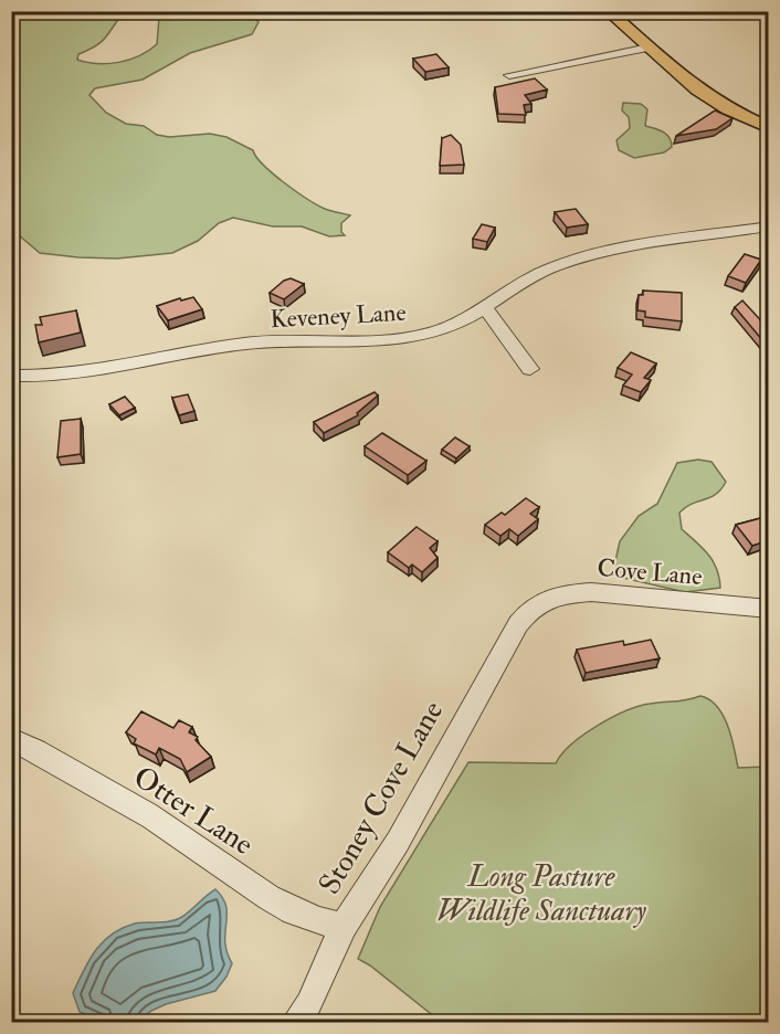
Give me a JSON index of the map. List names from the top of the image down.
{
  "streets": {
    "street": [
      "Keveney Lane",
      "Cove Lane",
      "Stoney Cove Lane",
      "Otter Lane"
    ]
  },
  "crossings": [
    ["Cove Lane", "Stoney Cove Lane"],
    ["Stoney Cove Lane", "Otter Lane"]
  ],
  "parks": ["Long Pasture Wildlife Sanctuary"]
}
